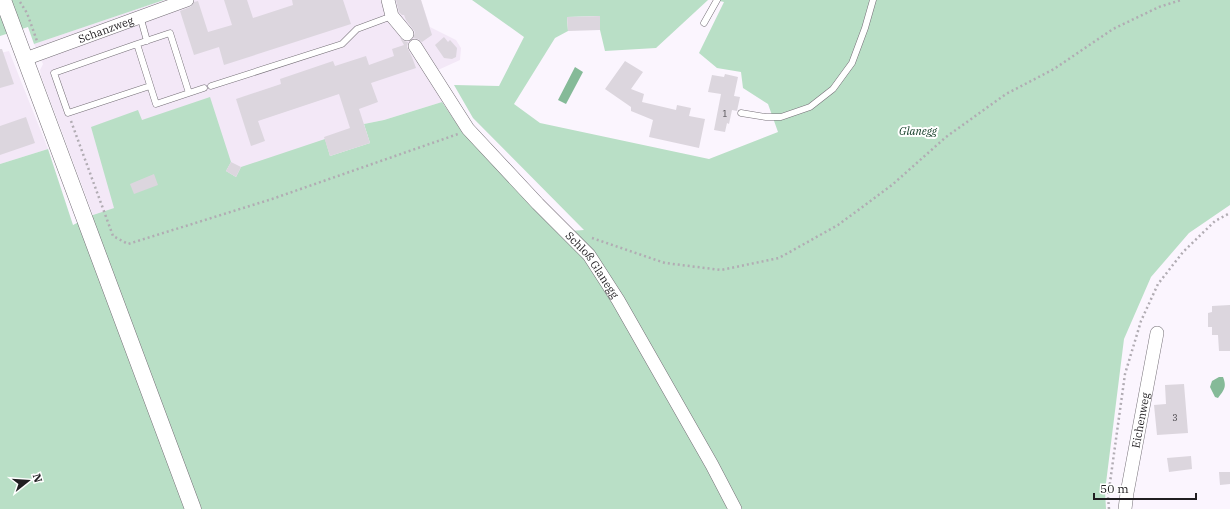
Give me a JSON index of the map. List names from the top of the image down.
{
  "streets": {
    "street": ["Schanzweg", "Schloß Glanegg", "Eichenweg"]
  },
  "parks": ["Glanegg"],
  "house_numbers": ["1", "3"],
  "scale_bar": "50 m",
  "north": "right"
}
